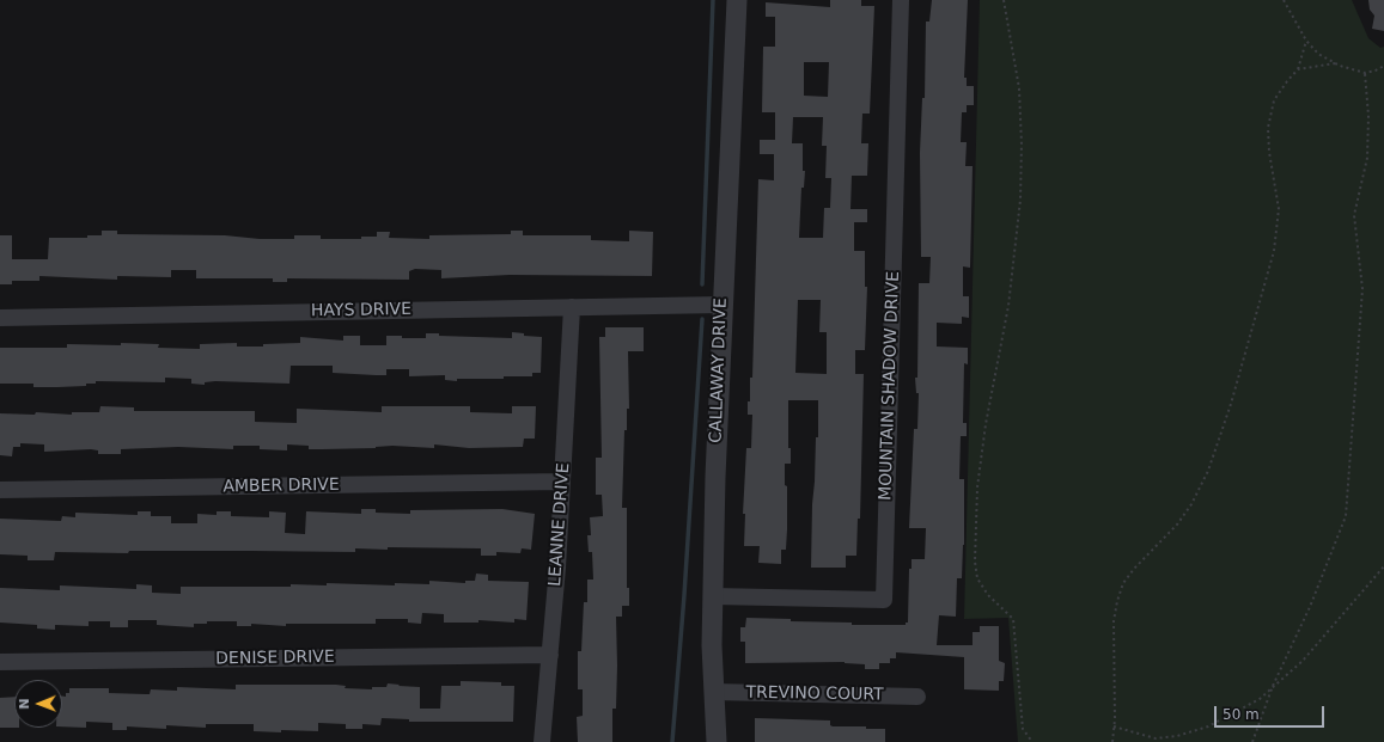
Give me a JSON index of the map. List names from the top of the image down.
{
  "streets": {
    "street": [
      "HAYS DRIVE",
      "CALLAWAY DRIVE",
      "MOUNTAIN SHADOW DRIVE",
      "AMBER DRIVE",
      "LEANNE DRIVE",
      "DENISE DRIVE",
      "TREVINO COURT"
    ]
  },
  "crossings": [
    ["HAYS DRIVE", "CALLAWAY DRIVE"],
    ["HAYS DRIVE", "LEANNE DRIVE"],
    ["CALLAWAY DRIVE", "MOUNTAIN SHADOW DRIVE"],
    ["CALLAWAY DRIVE", "TREVINO COURT"],
    ["AMBER DRIVE", "LEANNE DRIVE"],
    ["LEANNE DRIVE", "DENISE DRIVE"]
  ],
  "scale_bar": "50 m",
  "north": "left"
}
